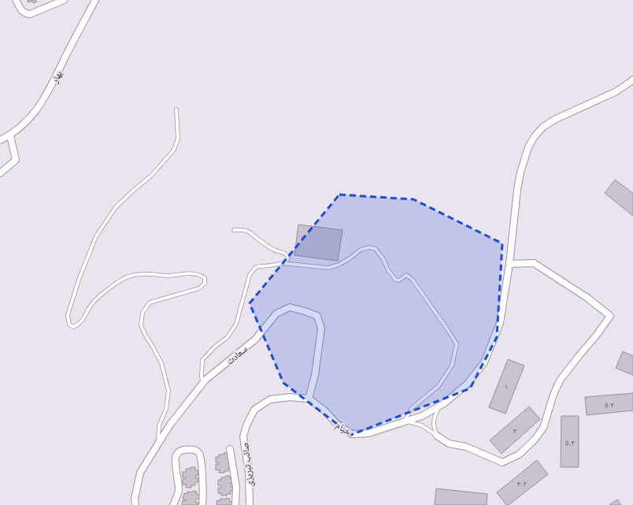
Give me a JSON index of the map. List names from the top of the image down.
{
  "streets": {
    "street": [
      "بهار",
      "سعادت",
      "خیام",
      "صائب تبریزی"
    ]
  },
  "crossings": [
    ["سعادت", "خیام"],
    ["سعادت", "صائب تبریزی"],
    ["خیام", "صائب تبریزی"]
  ],
  "house_numbers": [
    "۱",
    "۵.۲",
    "۲",
    "۵.۳",
    "۳.۲"
  ]
}
